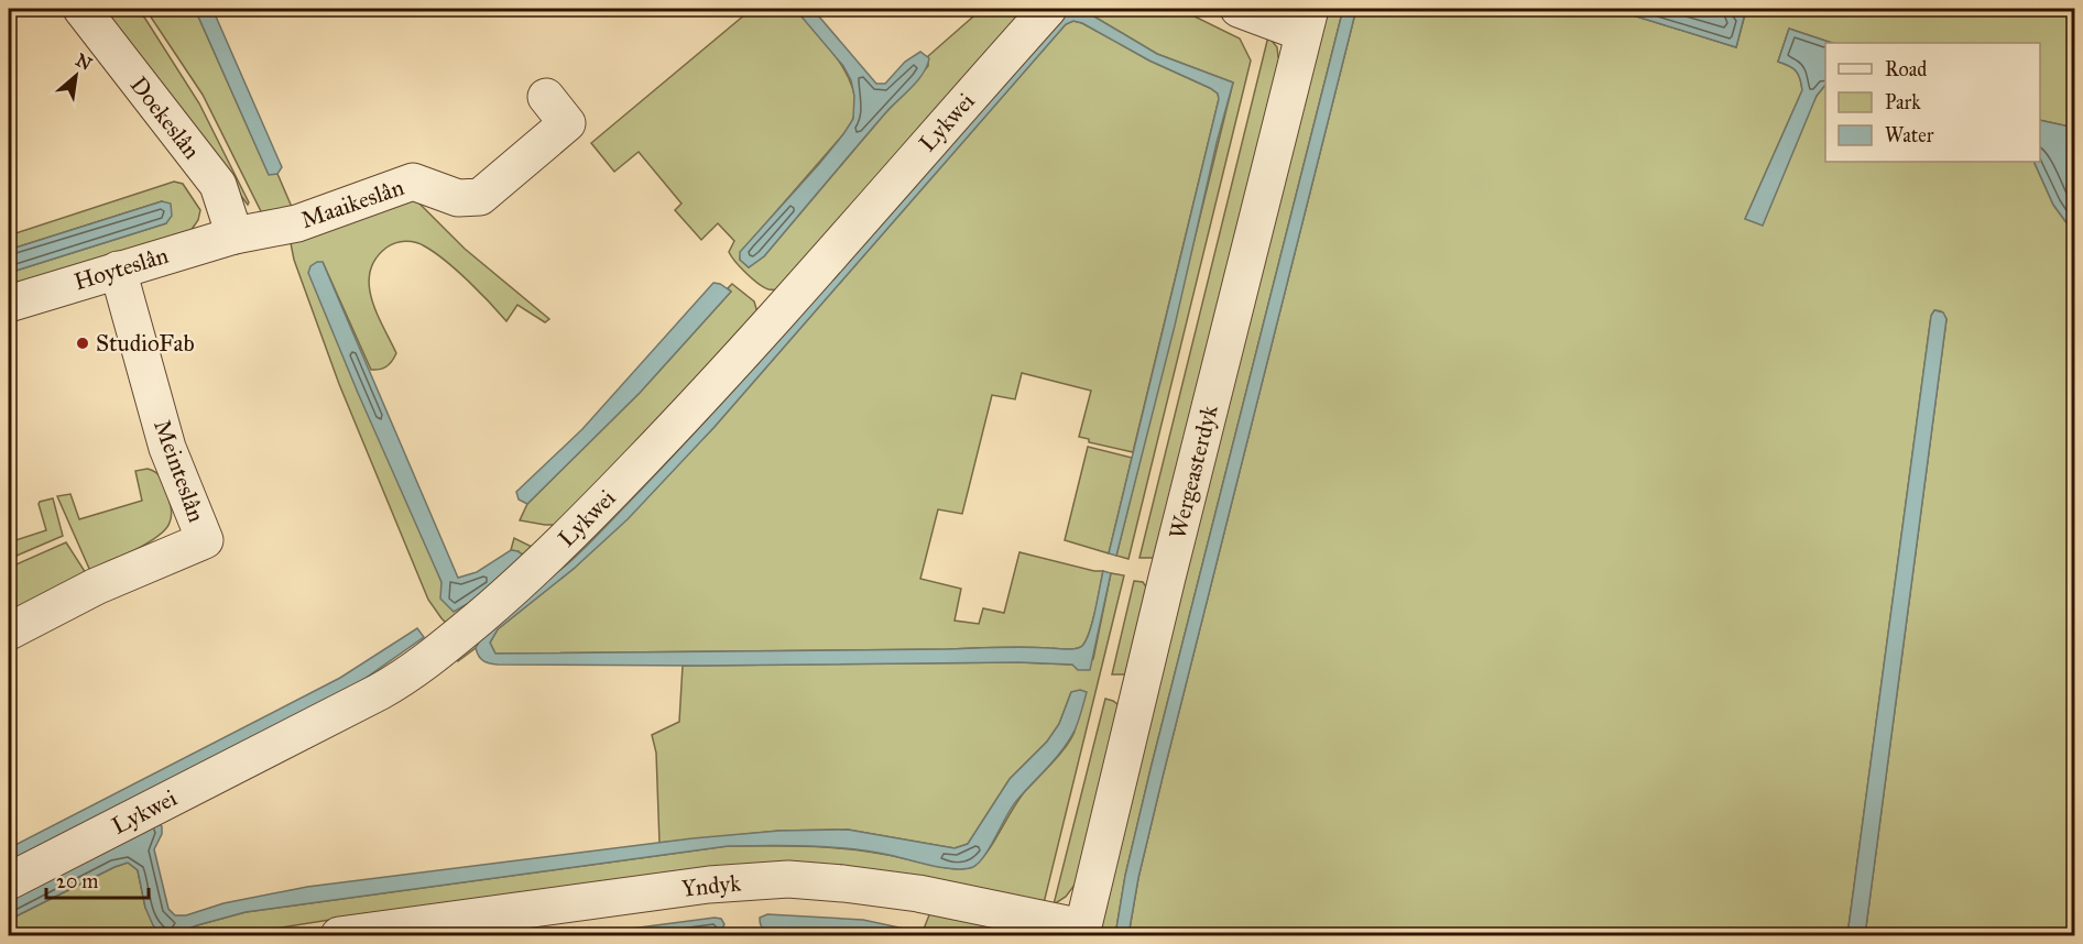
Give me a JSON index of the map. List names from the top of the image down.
{
  "streets": {
    "street": [
      "Doekeslân",
      "Lykwei",
      "Maaikeslân",
      "Hoyteslân",
      "Meinteslân",
      "Wergeasterdyk",
      "Yndyk"
    ]
  },
  "crossings": [
    ["Doekeslân", "Maaikeslân"],
    ["Doekeslân", "Hoyteslân"],
    ["Maaikeslân", "Hoyteslân"],
    ["Hoyteslân", "Meinteslân"],
    ["Wergeasterdyk", "Yndyk"]
  ],
  "places": ["StudioFab"],
  "legend": ["Road", "Park", "Water"],
  "scale_bar": "20 m",
  "north": "top right"
}
